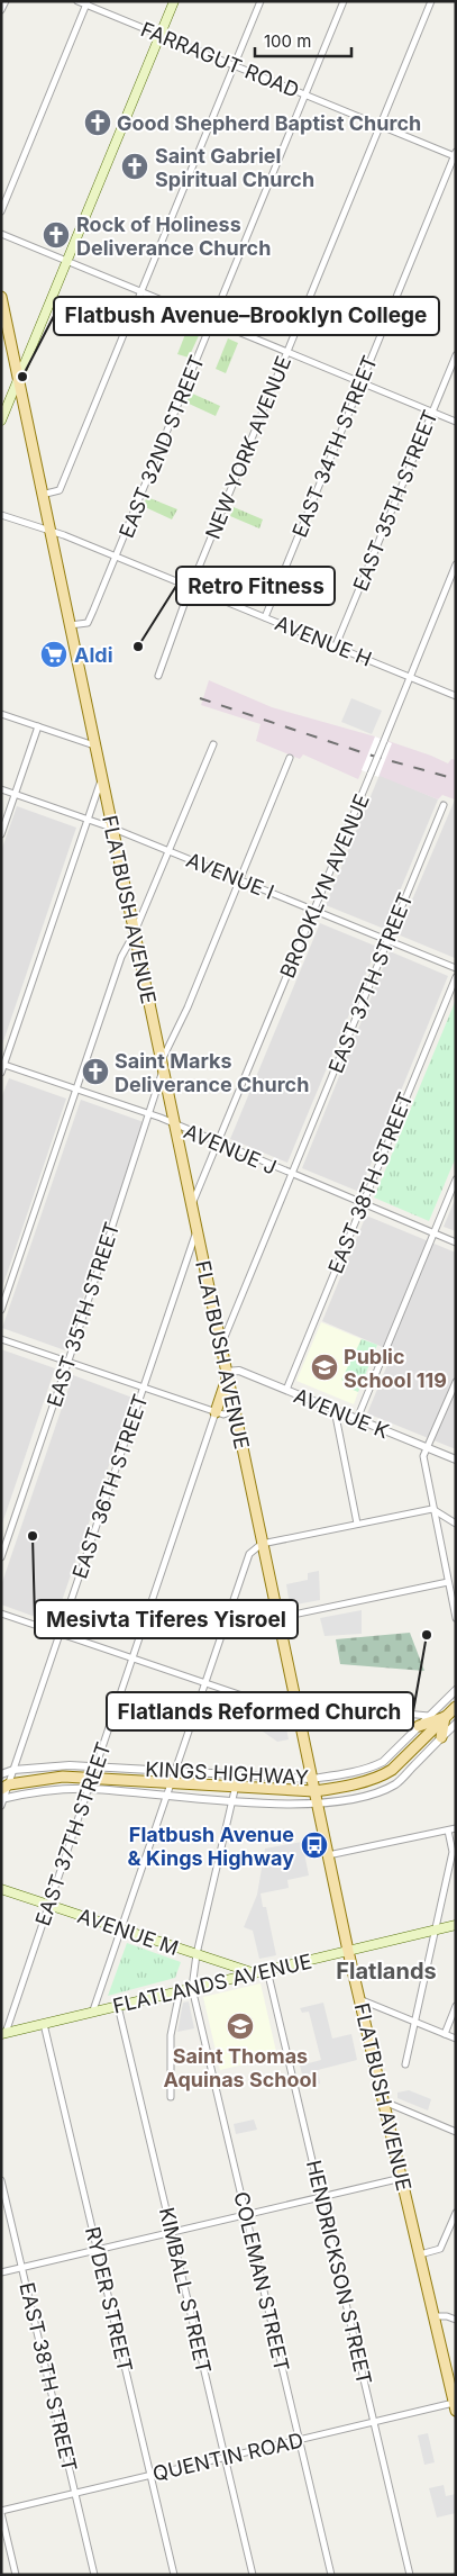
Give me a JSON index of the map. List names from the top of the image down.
{
  "streets": {
    "main road": [
      "FLATBUSH AVENUE",
      "KINGS HIGHWAY",
      "AVENUE M",
      "FLATLANDS AVENUE"
    ],
    "street": [
      "FARRAGUT ROAD",
      "EAST 32ND STREET",
      "EAST 34TH STREET",
      "NEW YORK AVENUE",
      "EAST 35TH STREET",
      "AVENUE H",
      "AVENUE I",
      "BROOKLYN AVENUE",
      "EAST 37TH STREET",
      "AVENUE J",
      "EAST 38TH STREET",
      "AVENUE K",
      "EAST 36TH STREET",
      "HENDRICKSON STREET",
      "COLEMAN STREET",
      "KIMBALL STREET",
      "RYDER STREET",
      "QUENTIN ROAD"
    ]
  },
  "crossings": [
    ["FARRAGUT ROAD", "EAST 32ND STREET"],
    ["FARRAGUT ROAD", "EAST 34TH STREET"],
    ["FARRAGUT ROAD", "NEW YORK AVENUE"],
    ["EAST 32ND STREET", "AVENUE H"],
    ["EAST 32ND STREET", "FLATBUSH AVENUE"],
    ["EAST 34TH STREET", "AVENUE H"],
    ["NEW YORK AVENUE", "AVENUE H"],
    ["EAST 35TH STREET", "AVENUE H"],
    ["EAST 35TH STREET", "AVENUE I"],
    ["EAST 35TH STREET", "FLATBUSH AVENUE"],
    ["EAST 35TH STREET", "AVENUE J"],
    ["AVENUE H", "BROOKLYN AVENUE"],
    ["AVENUE H", "FLATBUSH AVENUE"],
    ["AVENUE I", "BROOKLYN AVENUE"],
    ["AVENUE I", "FLATBUSH AVENUE"],
    ["AVENUE I", "EAST 37TH STREET"],
    ["BROOKLYN AVENUE", "FLATBUSH AVENUE"],
    ["BROOKLYN AVENUE", "AVENUE J"],
    ["FLATBUSH AVENUE", "EAST 37TH STREET"],
    ["FLATBUSH AVENUE", "AVENUE J"],
    ["FLATBUSH AVENUE", "AVENUE K"],
    ["FLATBUSH AVENUE", "EAST 36TH STREET"],
    ["FLATBUSH AVENUE", "KINGS HIGHWAY"],
    ["FLATBUSH AVENUE", "FLATLANDS AVENUE"],
    ["FLATBUSH AVENUE", "QUENTIN ROAD"],
    ["EAST 37TH STREET", "AVENUE J"],
    ["EAST 37TH STREET", "KINGS HIGHWAY"],
    ["EAST 37TH STREET", "AVENUE M"],
    ["EAST 37TH STREET", "FLATLANDS AVENUE"],
    ["AVENUE J", "EAST 38TH STREET"],
    ["EAST 38TH STREET", "AVENUE K"],
    ["EAST 38TH STREET", "QUENTIN ROAD"],
    ["EAST 36TH STREET", "KINGS HIGHWAY"],
    ["AVENUE M", "FLATLANDS AVENUE"],
    ["FLATLANDS AVENUE", "HENDRICKSON STREET"],
    ["FLATLANDS AVENUE", "COLEMAN STREET"],
    ["FLATLANDS AVENUE", "KIMBALL STREET"],
    ["FLATLANDS AVENUE", "RYDER STREET"],
    ["HENDRICKSON STREET", "QUENTIN ROAD"],
    ["COLEMAN STREET", "QUENTIN ROAD"],
    ["KIMBALL STREET", "QUENTIN ROAD"],
    ["RYDER STREET", "QUENTIN ROAD"]
  ],
  "districts": ["Flatlands"],
  "places": {
    "church": [
      "Good Shepherd Baptist Church",
      "Saint Gabriel Spiritual Church",
      "Rock of Holiness Deliverance Church",
      "Saint Marks Deliverance Church"
    ],
    "other": [
      "Flatbush Avenue–Brooklyn College",
      "Retro Fitness",
      "Mesivta Tiferes Yisroel",
      "Flatlands Reformed Church"
    ],
    "supermarket": ["Aldi"],
    "school or university": ["Public School 119", "Saint Thomas Aquinas School"],
    "bus stop": ["Flatbush Avenue & Kings Highway"]
  },
  "scale_bar": "100 m"
}
